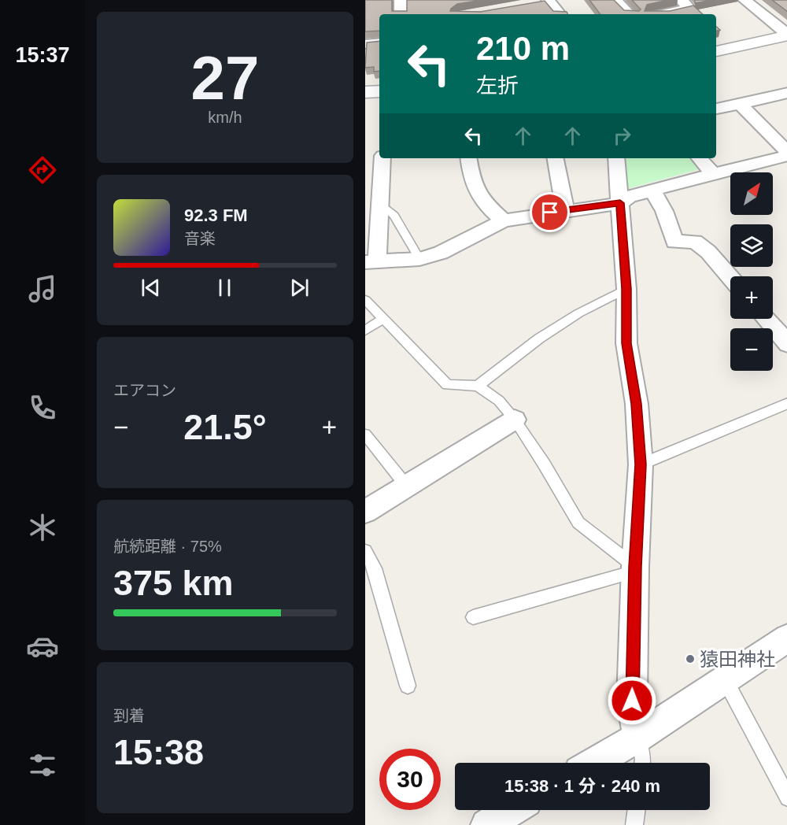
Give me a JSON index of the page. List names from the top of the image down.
{
  "places": ["猿田神社"],
  "north": "top right",
  "page": {
    "tabs": "15:37",
    "tile": [
      ["27", "km/h"],
      "エアコン",
      ["航続距離 · 75%", "375 km"],
      ["到着", "15:38"]
    ],
    "turn": ["210 m", "左折"],
    "map_buttons": ["+", "−"],
    "song": ["92.3 FM", "音楽"],
    "heat": ["−", "21.5°", "+"],
    "limit": "30",
    "trip": "15:38 · 1 分 · 240 m"
  }
}
